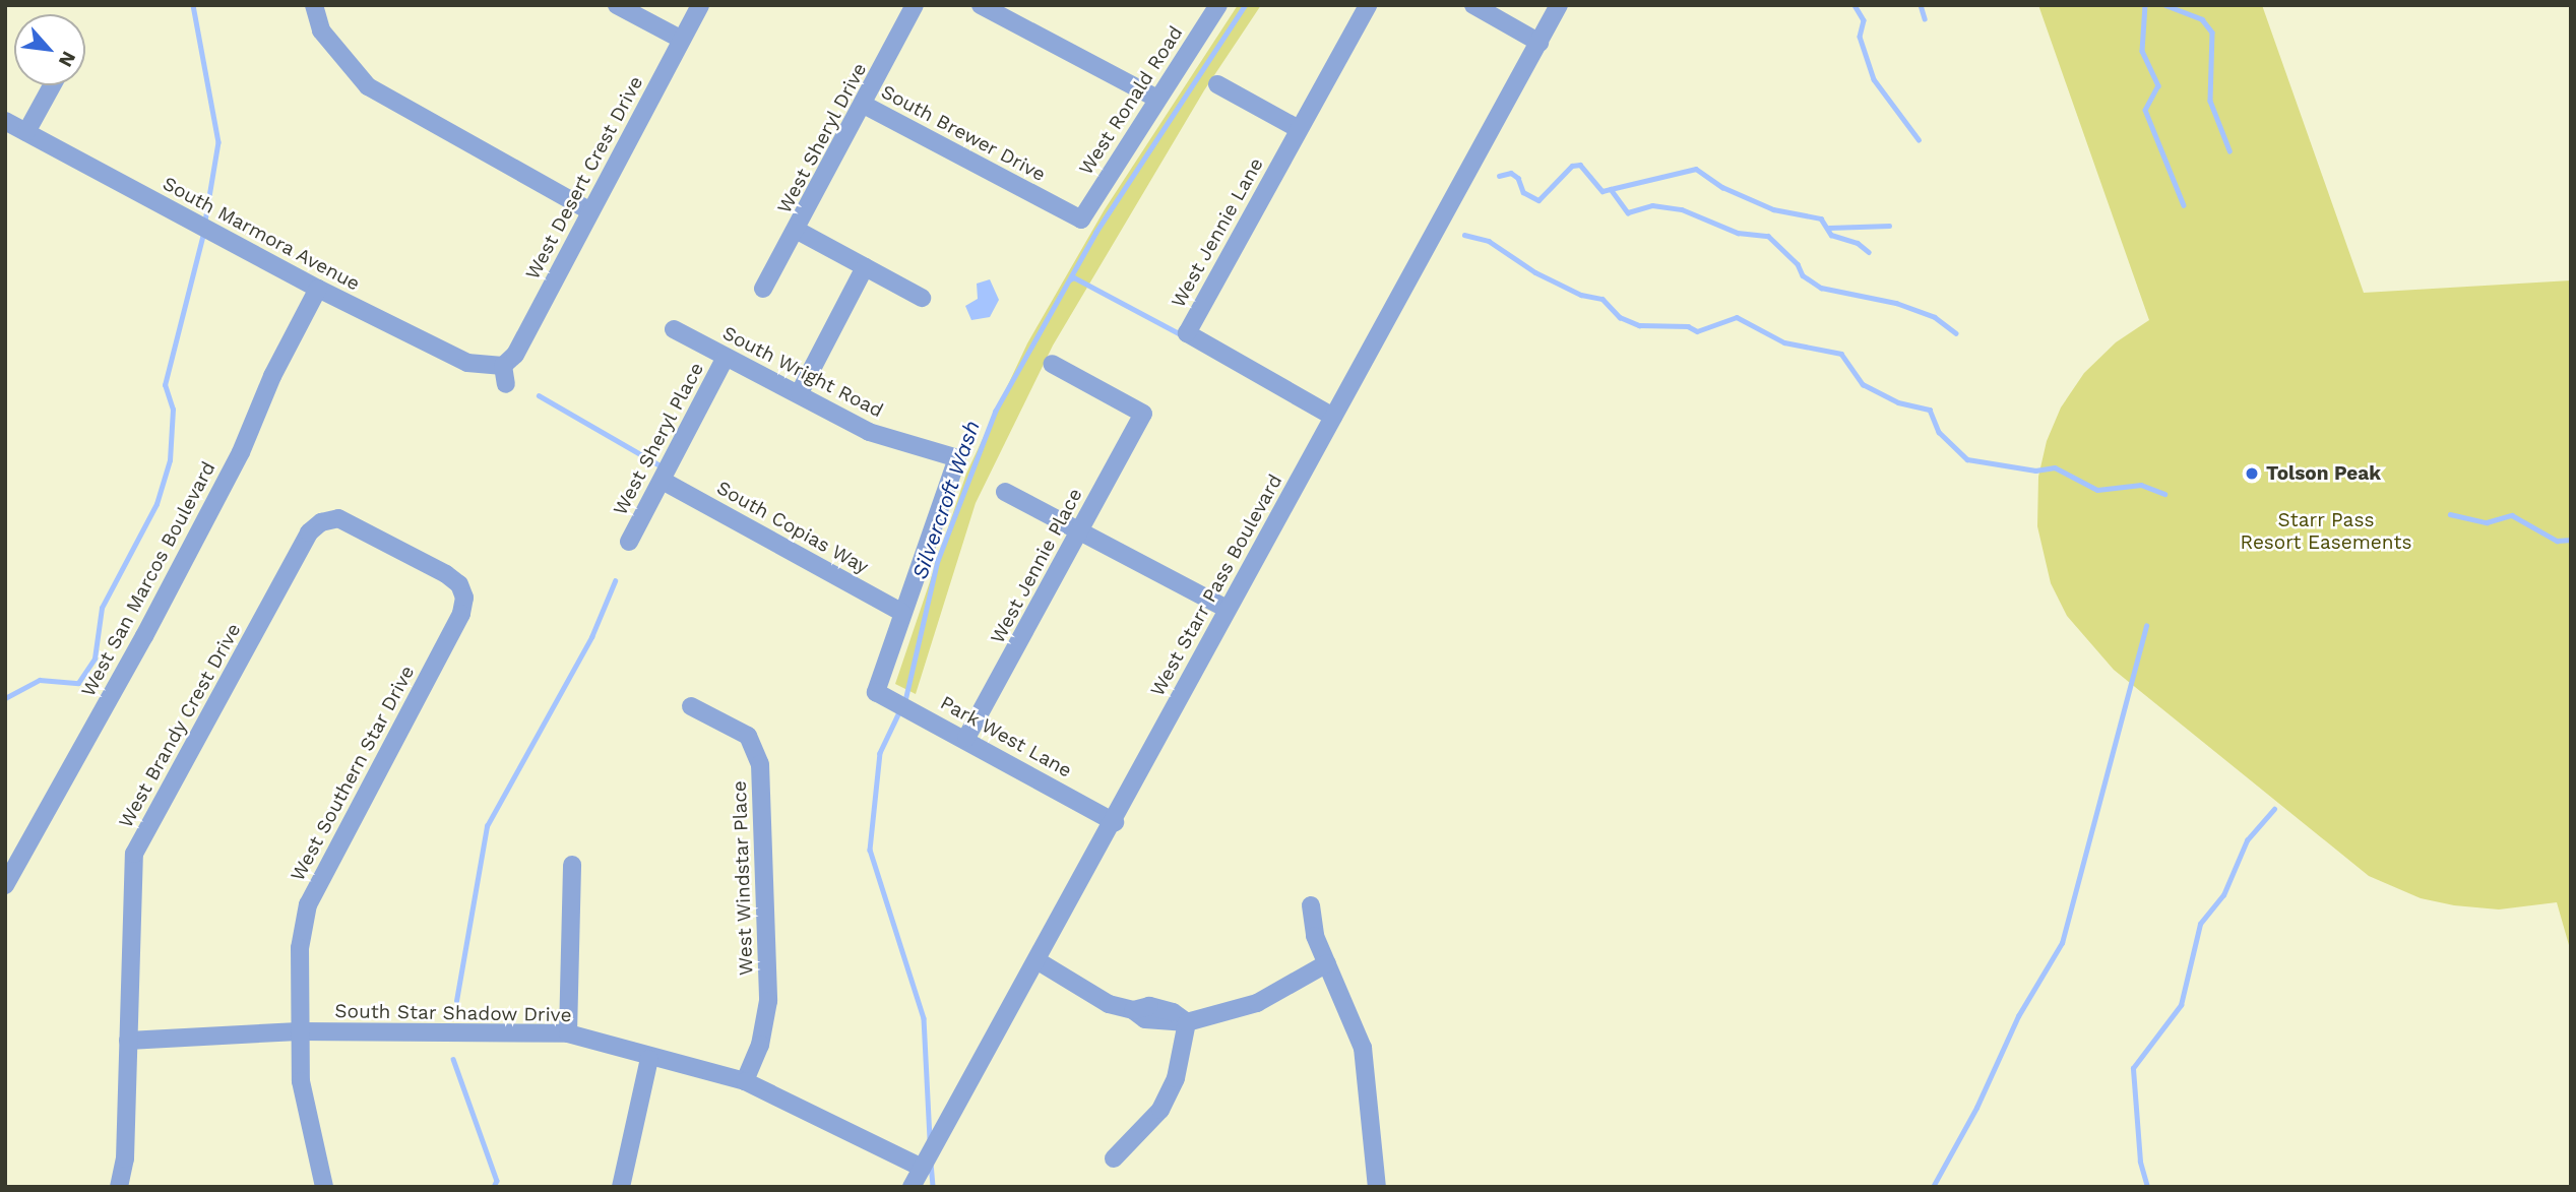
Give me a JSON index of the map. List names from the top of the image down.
{
  "streets": {
    "street": [
      "West Ronald Road",
      "South Brewer Drive",
      "West Sheryl Drive",
      "West Desert Crest Drive",
      "West Jennie Lane",
      "South Marmora Avenue",
      "South Wright Road",
      "West Sheryl Place",
      "South Copias Way",
      "West Jennie Place",
      "West San Marcos Boulevard",
      "West Starr Pass Boulevard",
      "West Brandy Crest Drive",
      "Park West Lane",
      "West Southern Star Drive",
      "West Windstar Place",
      "South Star Shadow Drive"
    ]
  },
  "crossings": [
    ["West Ronald Road", "South Brewer Drive"],
    ["South Brewer Drive", "West Sheryl Drive"],
    ["West Desert Crest Drive", "South Marmora Avenue"],
    ["West Jennie Lane", "West Starr Pass Boulevard"],
    ["South Marmora Avenue", "West San Marcos Boulevard"],
    ["South Wright Road", "West Sheryl Place"],
    ["South Wright Road", "South Copias Way"],
    ["South Wright Road", "Park West Lane"],
    ["West Sheryl Place", "South Copias Way"],
    ["South Copias Way", "Park West Lane"],
    ["West Jennie Place", "Park West Lane"],
    ["West Starr Pass Boulevard", "Park West Lane"],
    ["West Starr Pass Boulevard", "South Star Shadow Drive"],
    ["West Brandy Crest Drive", "West Southern Star Drive"],
    ["West Brandy Crest Drive", "South Star Shadow Drive"],
    ["West Southern Star Drive", "South Star Shadow Drive"],
    ["West Windstar Place", "South Star Shadow Drive"]
  ],
  "water": ["Silvercroft Wash"],
  "parks": ["Starr Pass Resort Easements"],
  "places": ["Tolson Peak"],
  "north": "bottom right"
}
